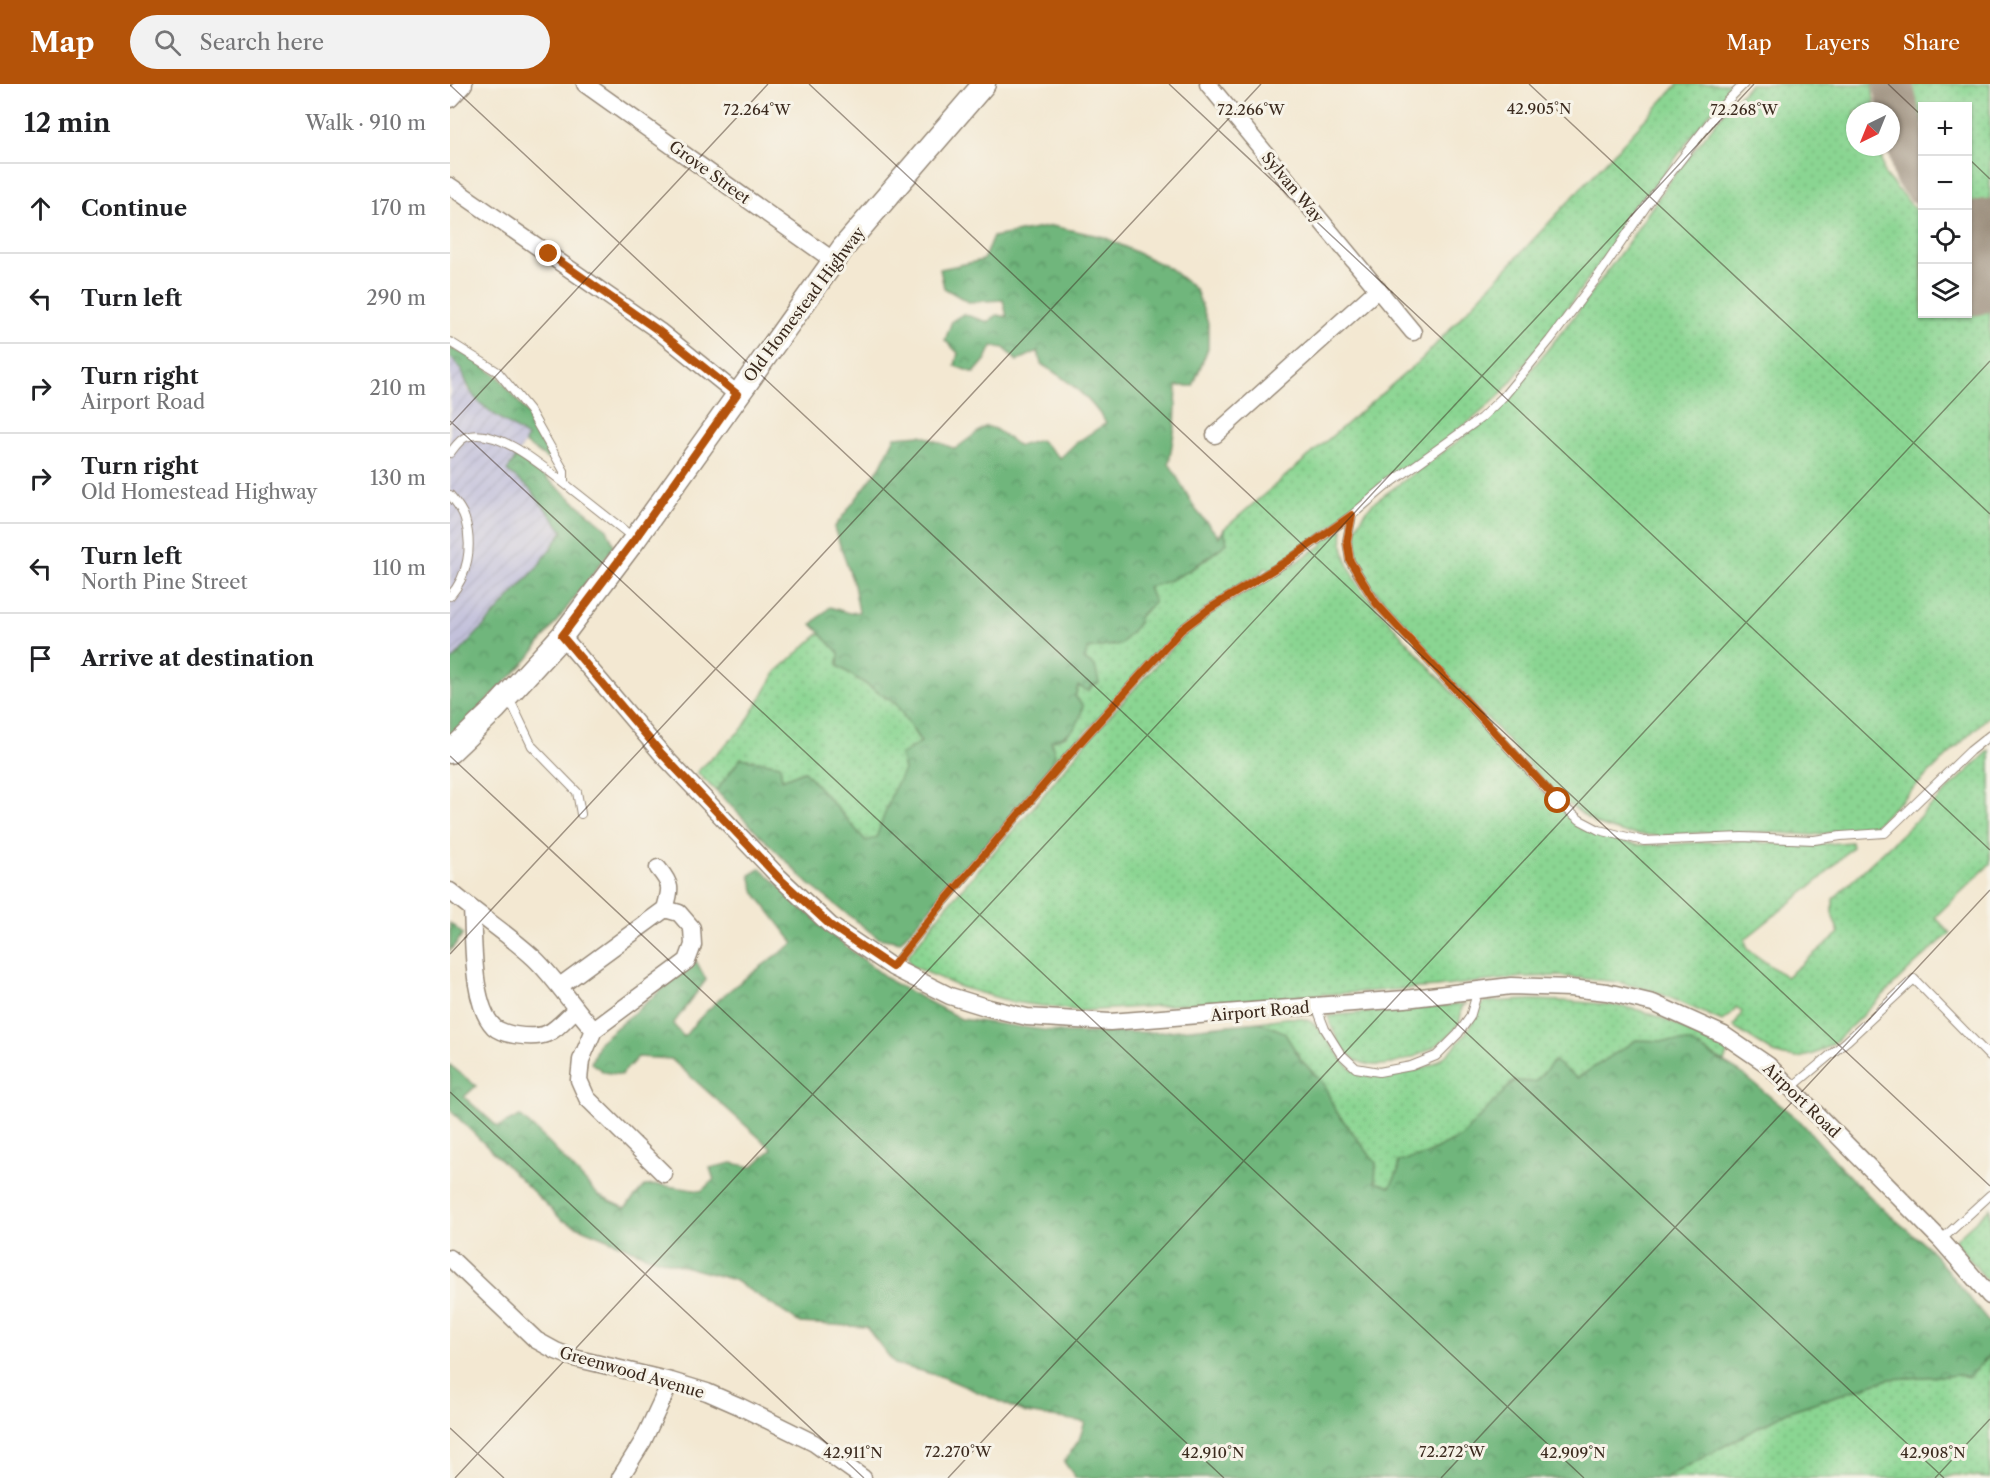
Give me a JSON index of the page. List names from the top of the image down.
{
  "streets": {
    "main road": ["Old Homestead Highway"],
    "street": [
      "Grove Street",
      "Sylvan Way",
      "Airport Road",
      "Greenwood Avenue"
    ]
  },
  "crossings": [
    ["Grove Street", "Old Homestead Highway"],
    ["Old Homestead Highway", "Airport Road"]
  ],
  "north": "bottom left",
  "page": {
    "header": "Map",
    "search": "Search here",
    "nav": ["Map", "Layers", "Share"],
    "heading": ["12 min", "Walk · 910 m"],
    "map_buttons": ["+", "−"],
    "list": [
      ["Continue", "170 m"],
      ["Turn left", "290 m"],
      ["Turn right", "Airport Road", "210 m"],
      ["Turn right", "Old Homestead Highway", "130 m"],
      ["Turn left", "North Pine Street", "110 m"],
      "Arrive at destination"
    ]
  },
  "coordinates": [
    "42.905°N",
    "72.264°W",
    "72.266°W",
    "72.268°W",
    "72.270°W",
    "72.272°W",
    "42.911°N",
    "42.910°N",
    "42.909°N",
    "42.908°N"
  ]
}
